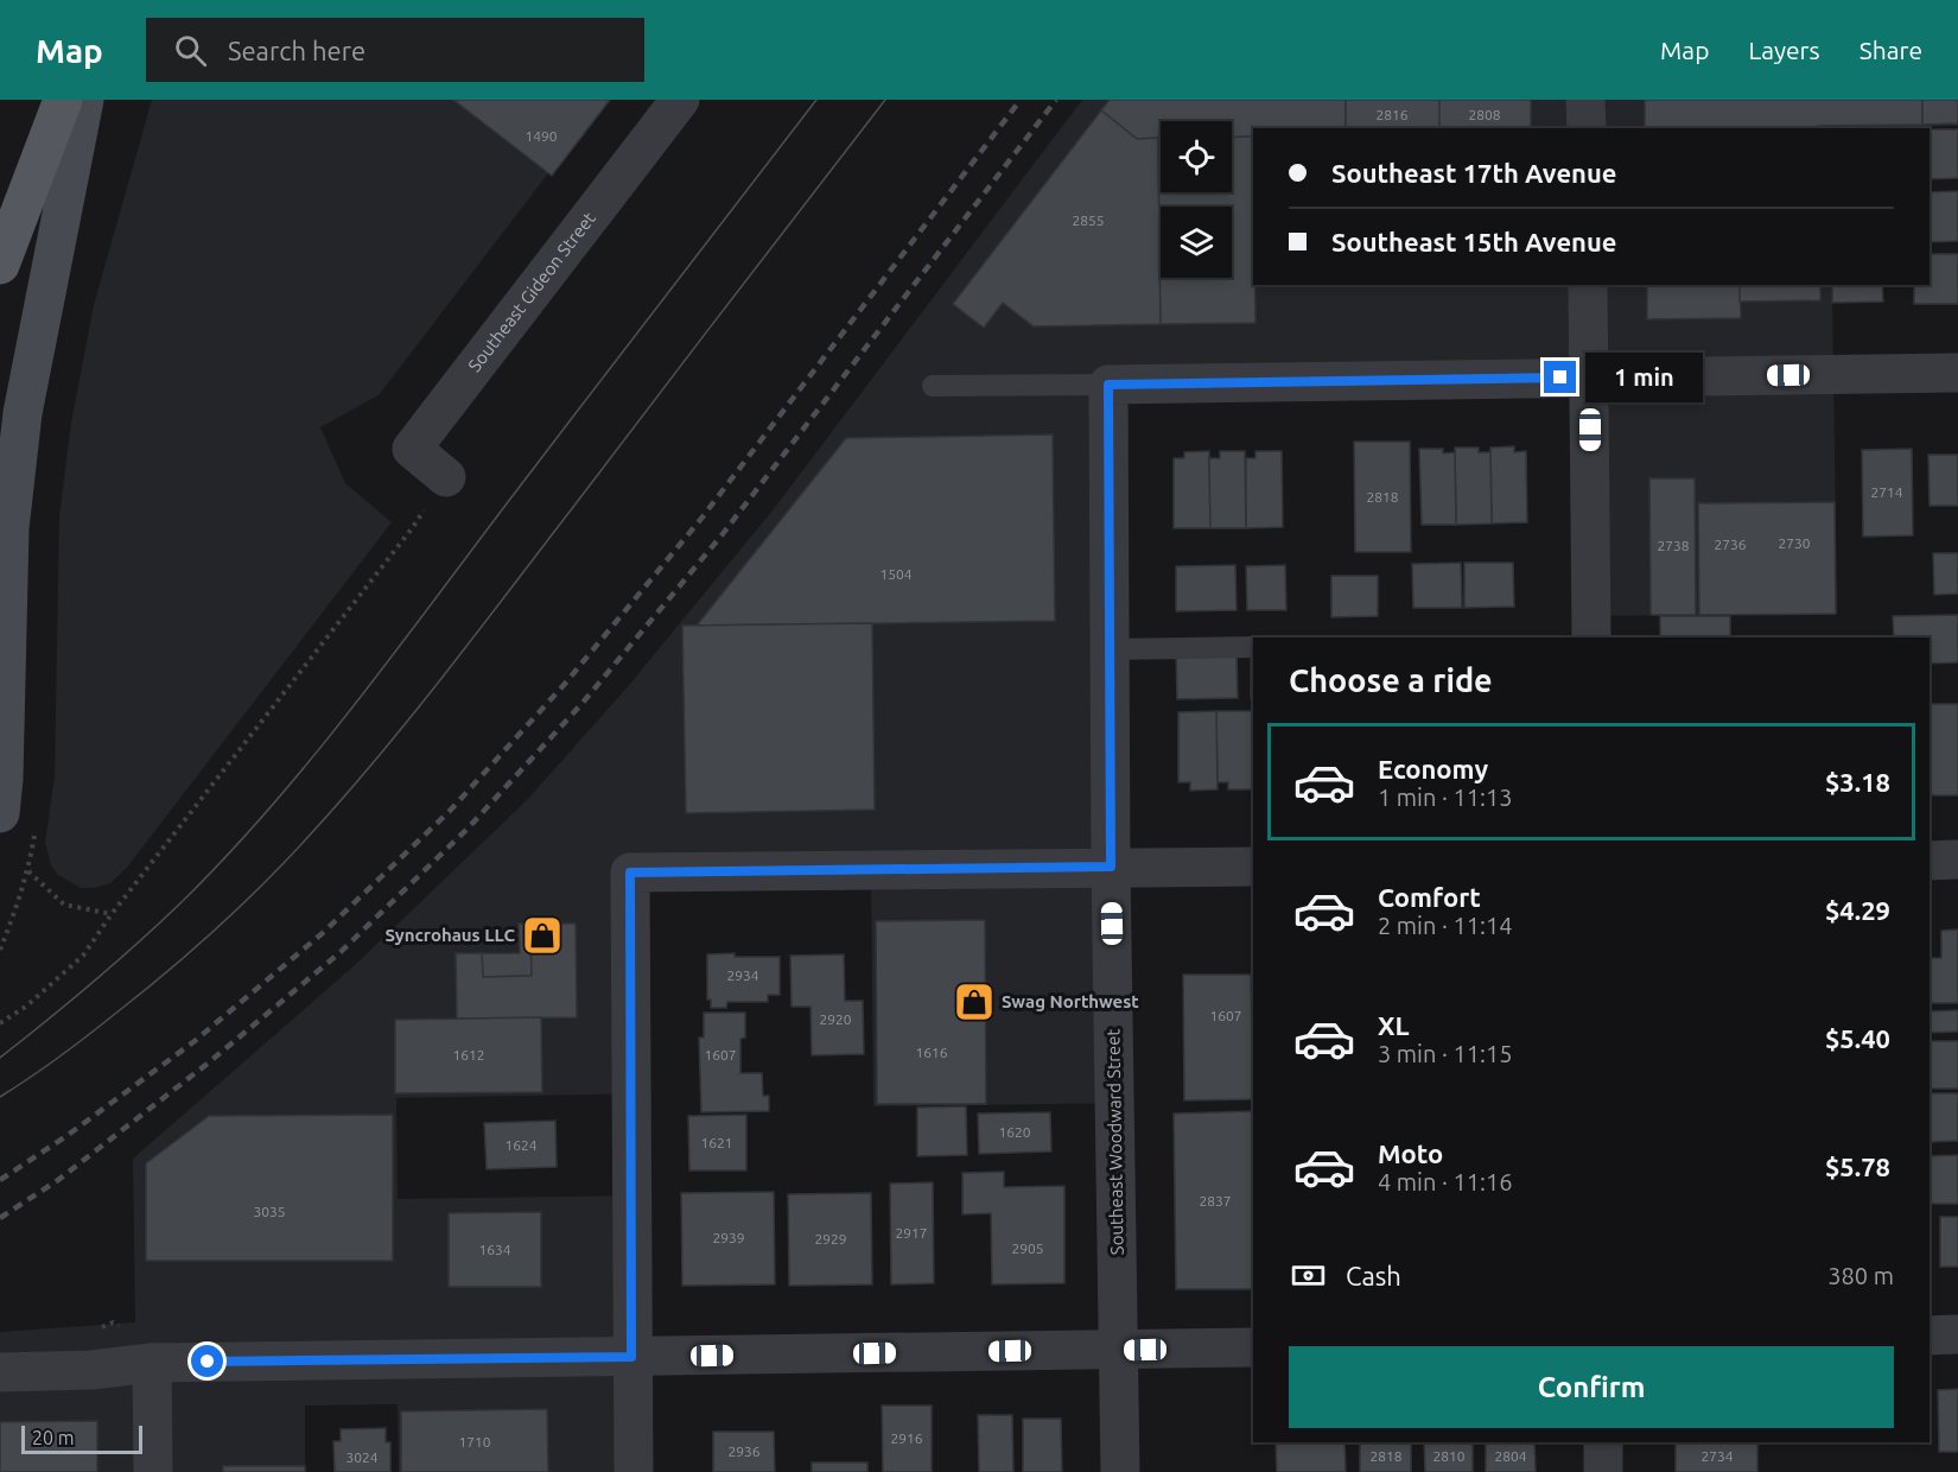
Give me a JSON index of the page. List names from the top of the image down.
{
  "streets": {
    "street": ["Southeast Gideon Street", "Southeast Woodward Street"]
  },
  "places": {
    "shop": ["Syncrohaus LLC", "Swag Northwest"]
  },
  "house_numbers": [
    "2816",
    "2808",
    "1490",
    "2855",
    "2714",
    "2818",
    "2730",
    "2736",
    "2738",
    "1504",
    "2934",
    "1607",
    "2920",
    "1616",
    "1612",
    "1607",
    "1620",
    "1621",
    "1624",
    "2837",
    "3035",
    "2917",
    "2939",
    "2929",
    "2905",
    "1634",
    "2916",
    "1710",
    "2936",
    "2818",
    "2810",
    "2804",
    "2734",
    "3024"
  ],
  "scale_bar": "20 m",
  "page": {
    "header": "Map",
    "search": "Search here",
    "nav": ["Map", "Layers", "Share"],
    "banner": ["Southeast 17th Avenue", "Southeast 15th Avenue"],
    "bubble": "1 min",
    "heading": "Choose a ride",
    "list": [
      {
        "name": "Economy",
        "note": "1 min · 11:13",
        "value": "$3.18"
      },
      {
        "name": "Comfort",
        "note": "2 min · 11:14",
        "value": "$4.29"
      },
      {
        "name": "XL",
        "note": "3 min · 11:15",
        "value": "$5.40"
      },
      {
        "name": "Moto",
        "note": "4 min · 11:16",
        "value": "$5.78"
      }
    ],
    "pay": ["Cash", "380 m"],
    "buttons": "Confirm",
    "scale": "20 m"
  }
}
